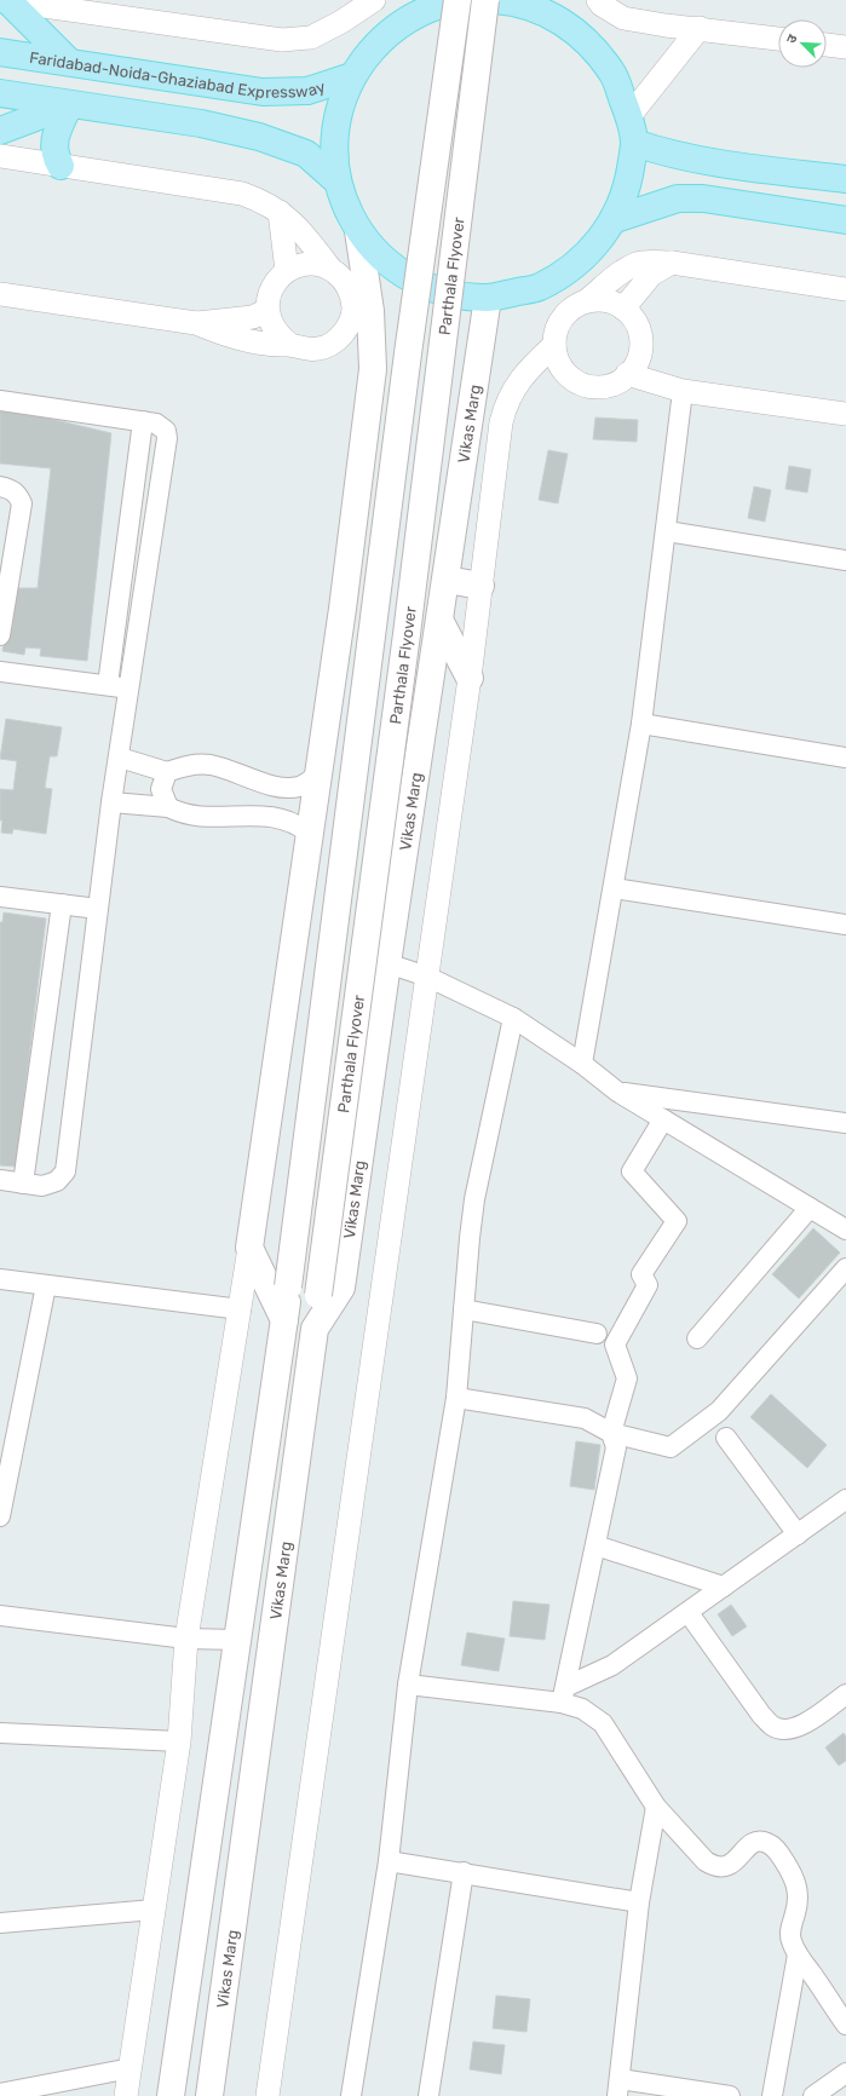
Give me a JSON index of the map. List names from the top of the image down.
{
  "streets": {
    "main road": ["Faridabad-Noida-Ghaziabad Expressway", "Parthala Flyover", "Vikas Marg"]
  },
  "crossings": [
    ["Parthala Flyover", "Vikas Marg"]
  ],
  "north": "top left"
}
